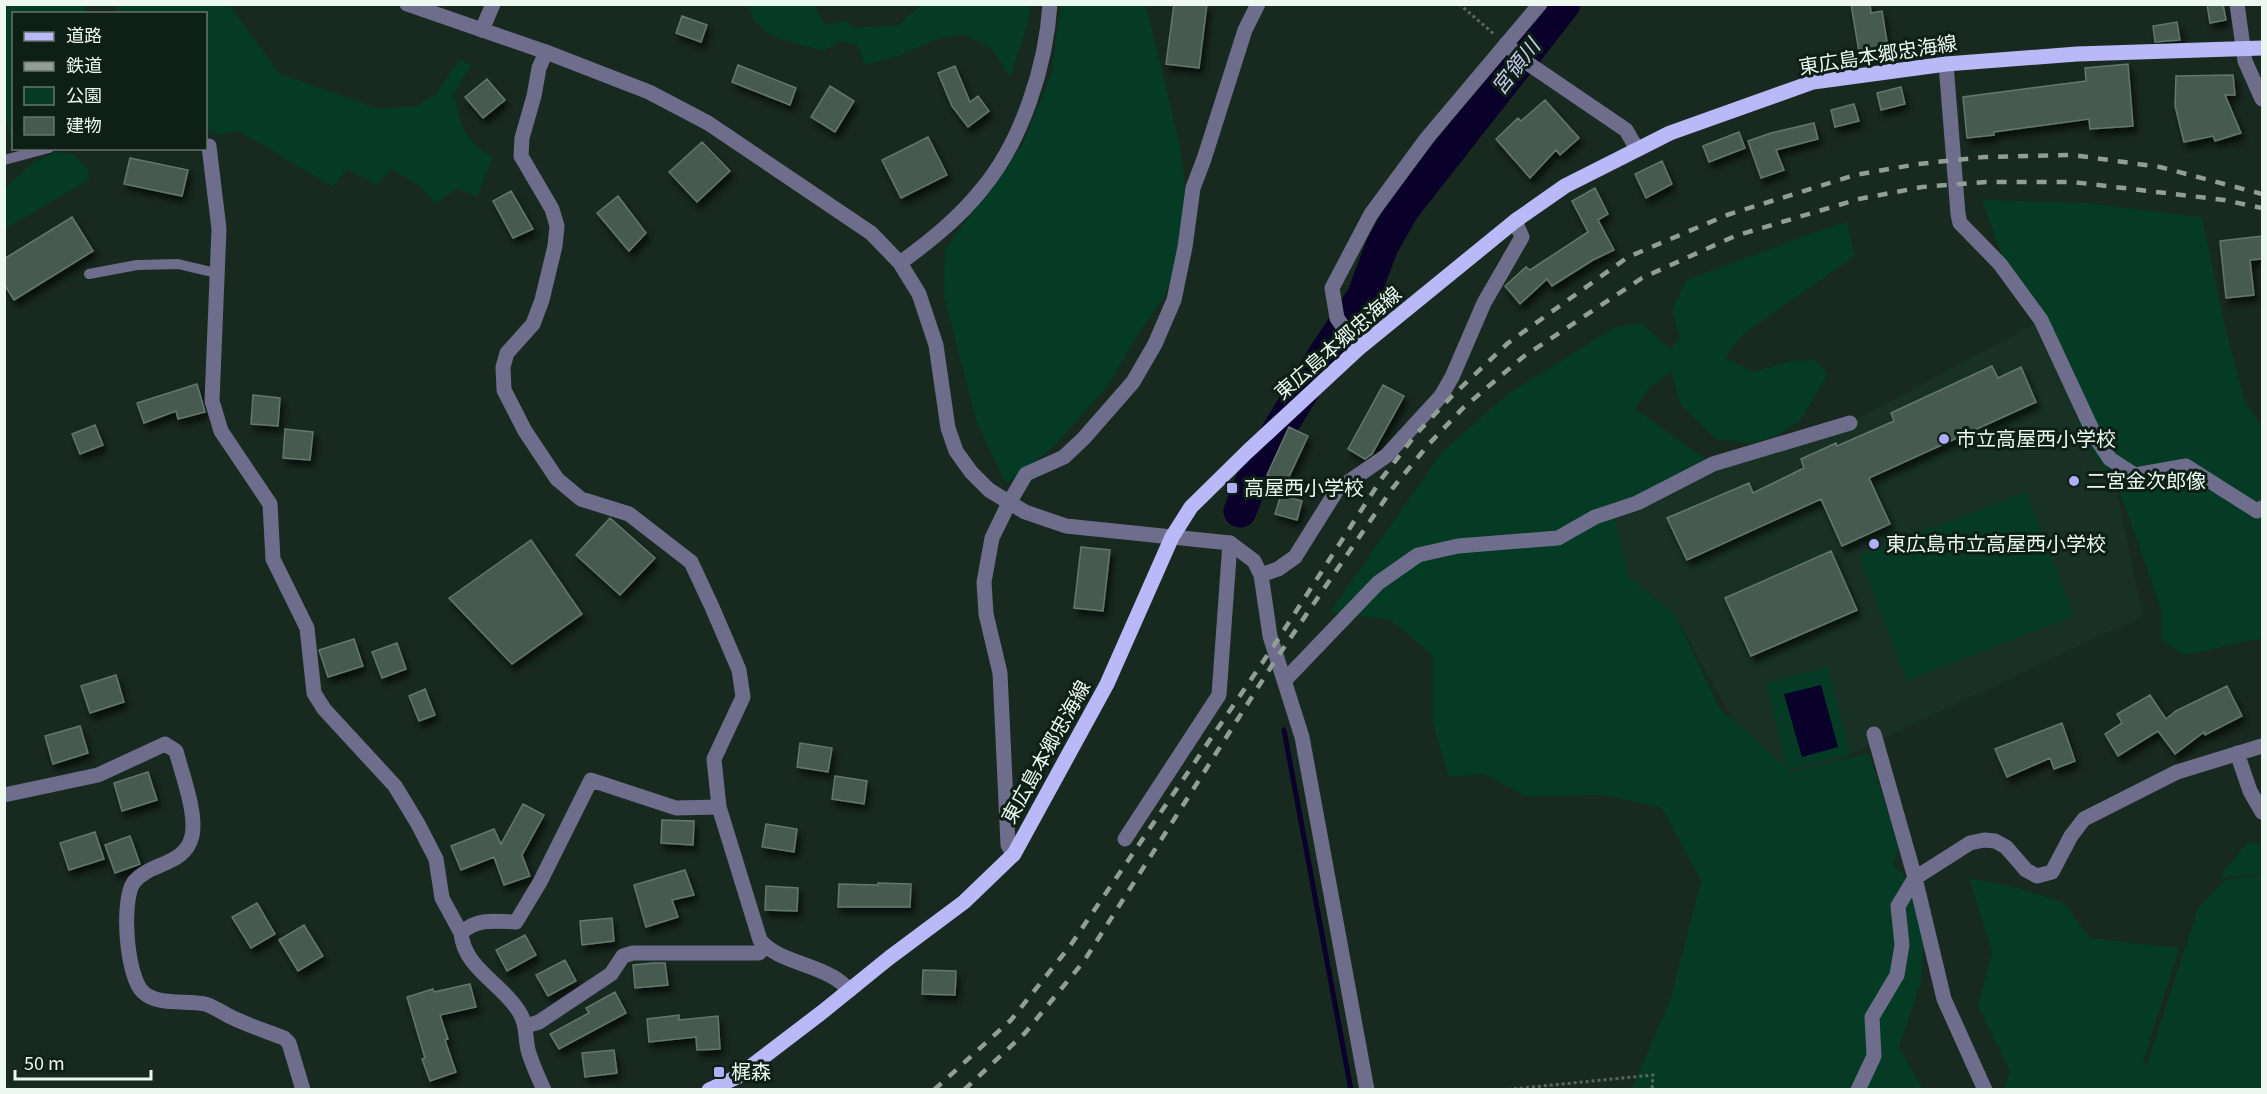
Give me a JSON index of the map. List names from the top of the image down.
{
  "streets": {
    "main road": ["東広島本郷忠海線"]
  },
  "water": ["宮領川"],
  "places": {
    "other": ["市立高屋西小学校", "二宮金次郎像", "東広島市立高屋西小学校"],
    "transit": ["高屋西小学校", "梶森"]
  },
  "legend": [
    "道路",
    "鉄道",
    "公園",
    "建物"
  ],
  "scale_bar": "50 m"
}
